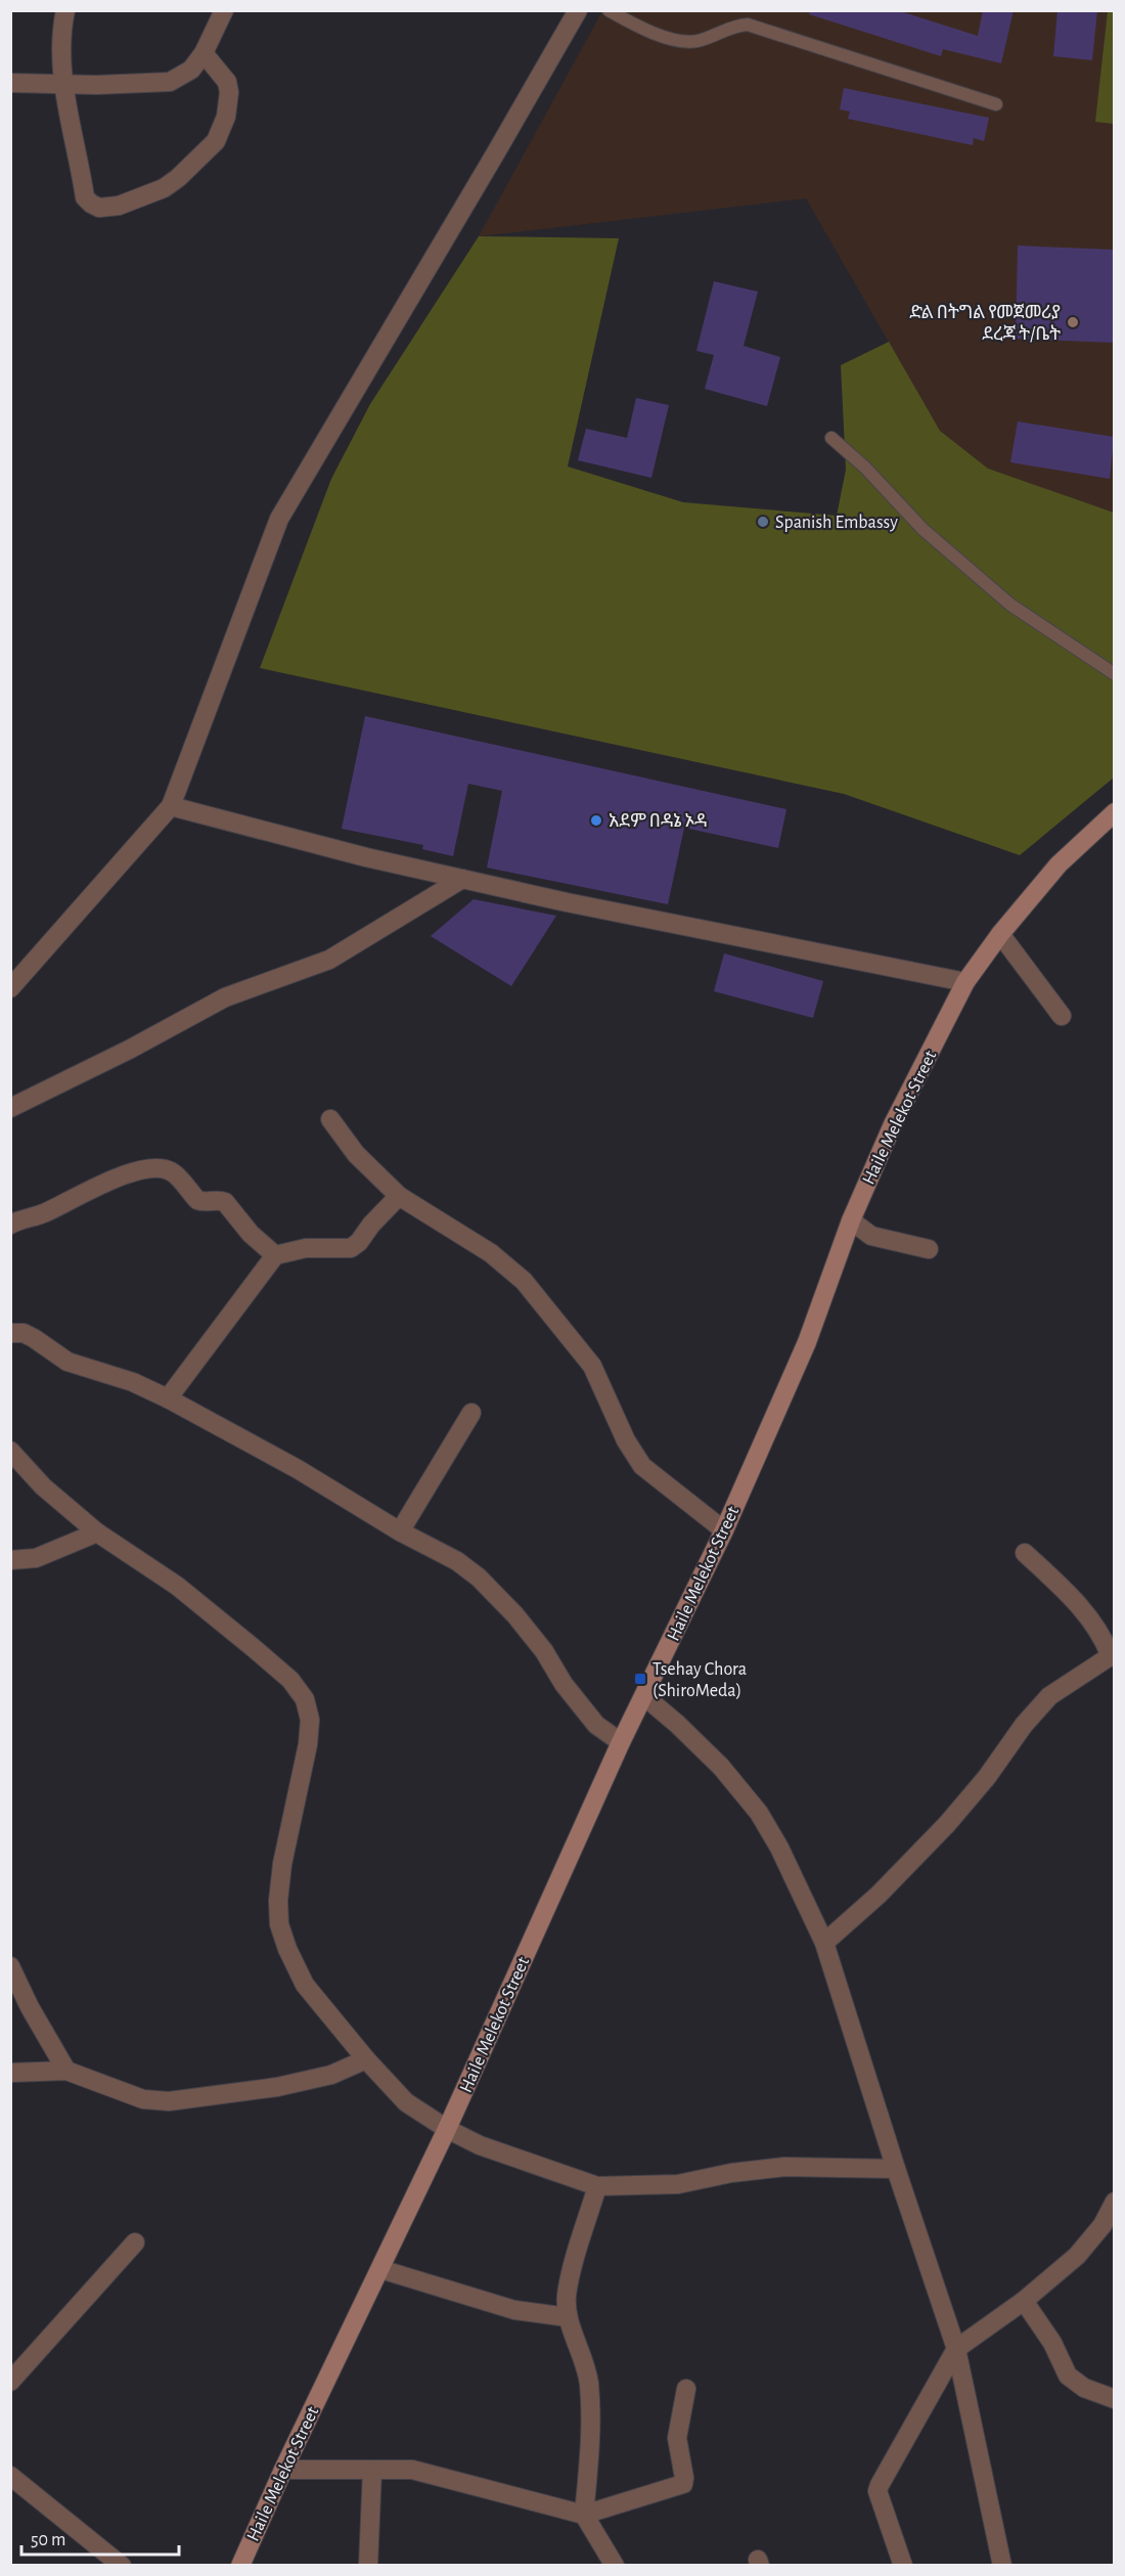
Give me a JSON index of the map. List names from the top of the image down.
{
  "streets": {
    "main road": ["Haile Melekot Street"]
  },
  "places": {
    "other": ["ድል በትግል የመጀመሪያ ደረጃ ት/ቤት", "Spanish Embassy", "አደም በዳኔ ኦዳ"],
    "transit": ["Tsehay Chora (ShiroMeda)"]
  },
  "scale_bar": "50 m"
}
